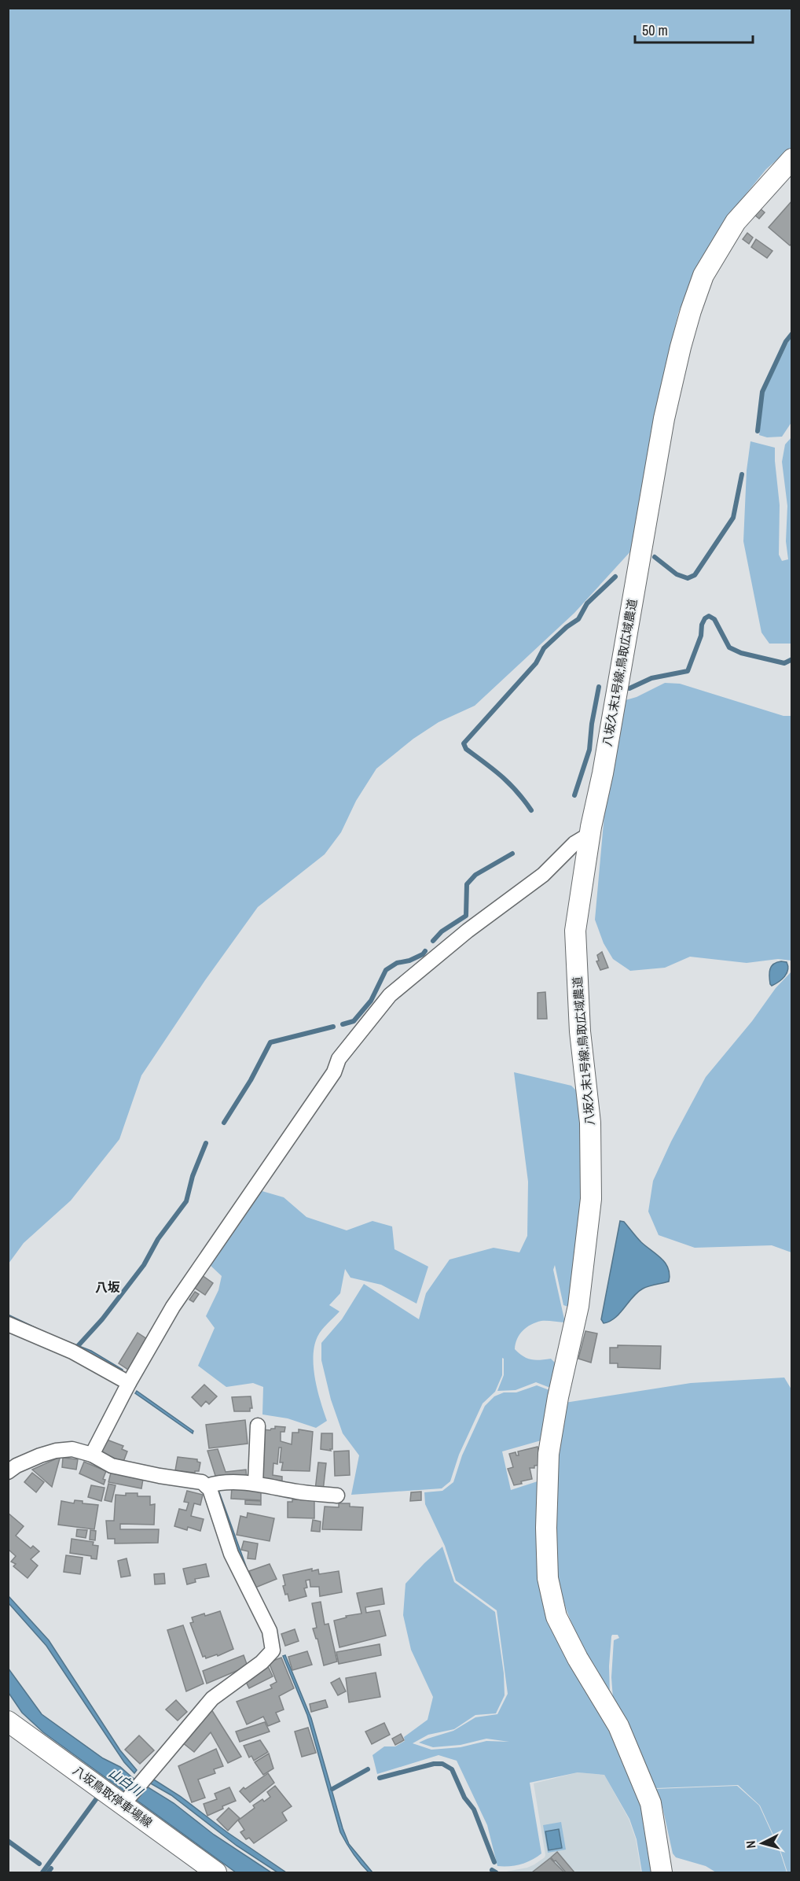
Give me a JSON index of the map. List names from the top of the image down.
{
  "streets": {
    "street": ["八坂久末1号線;鳥取広域農道", "八坂鳥取停車場線"]
  },
  "districts": ["八坂"],
  "water": ["山白川"],
  "scale_bar": "50 m",
  "north": "left"
}
